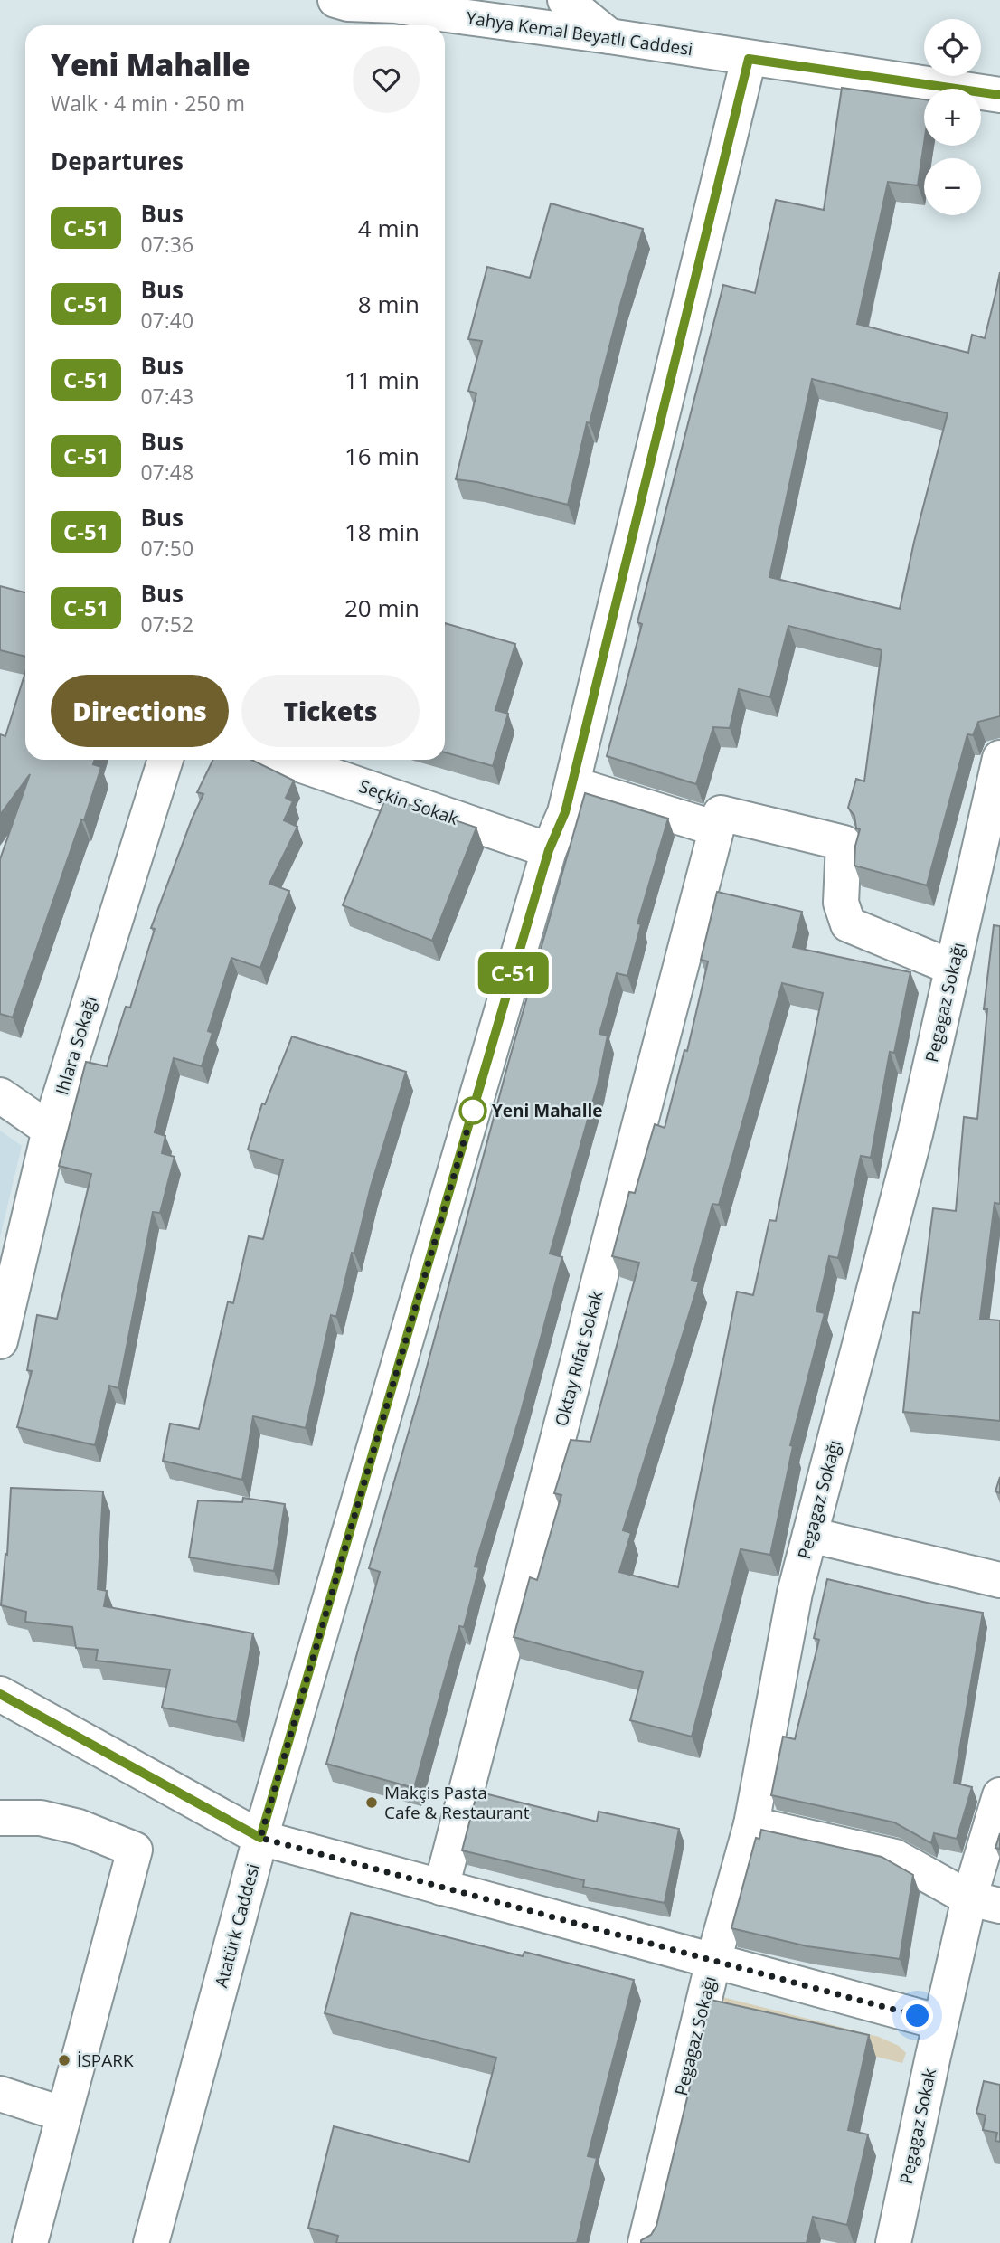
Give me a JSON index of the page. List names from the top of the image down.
{
  "streets": {
    "street": [
      "Yahya Kemal Beyatlı Caddesi",
      "Seçkin Sokak",
      "Pegagaz Sokağı",
      "Ihlara Sokağı",
      "Oktay Rıfat Sokak",
      "Atatürk Caddesi",
      "Pegagaz Sokak"
    ]
  },
  "crossings": [
    ["Yahya Kemal Beyatlı Caddesi", "Atatürk Caddesi"],
    ["Seçkin Sokak", "Atatürk Caddesi"]
  ],
  "places": ["Yeni Mahalle", "Makçis Pasta Cafe & Restaurant", "İSPARK"],
  "lines": ["bus line C-51"],
  "page": {
    "on_map": "C-51",
    "map_buttons": ["+", "−"],
    "heading": [
      ["Yeni Mahalle", "Walk · 4 min · 250 m"],
      "Departures"
    ],
    "list": [
      {
        "mark": "C-51",
        "name": "Bus",
        "note": "07:36",
        "value": "4 min"
      },
      {
        "mark": "C-51",
        "name": "Bus",
        "note": "07:40",
        "value": "8 min"
      },
      {
        "mark": "C-51",
        "name": "Bus",
        "note": "07:43",
        "value": "11 min"
      },
      {
        "mark": "C-51",
        "name": "Bus",
        "note": "07:48",
        "value": "16 min"
      },
      {
        "mark": "C-51",
        "name": "Bus",
        "note": "07:50",
        "value": "18 min"
      },
      {
        "mark": "C-51",
        "name": "Bus",
        "note": "07:52",
        "value": "20 min"
      }
    ],
    "buttons": ["Directions", "Tickets"]
  }
}
